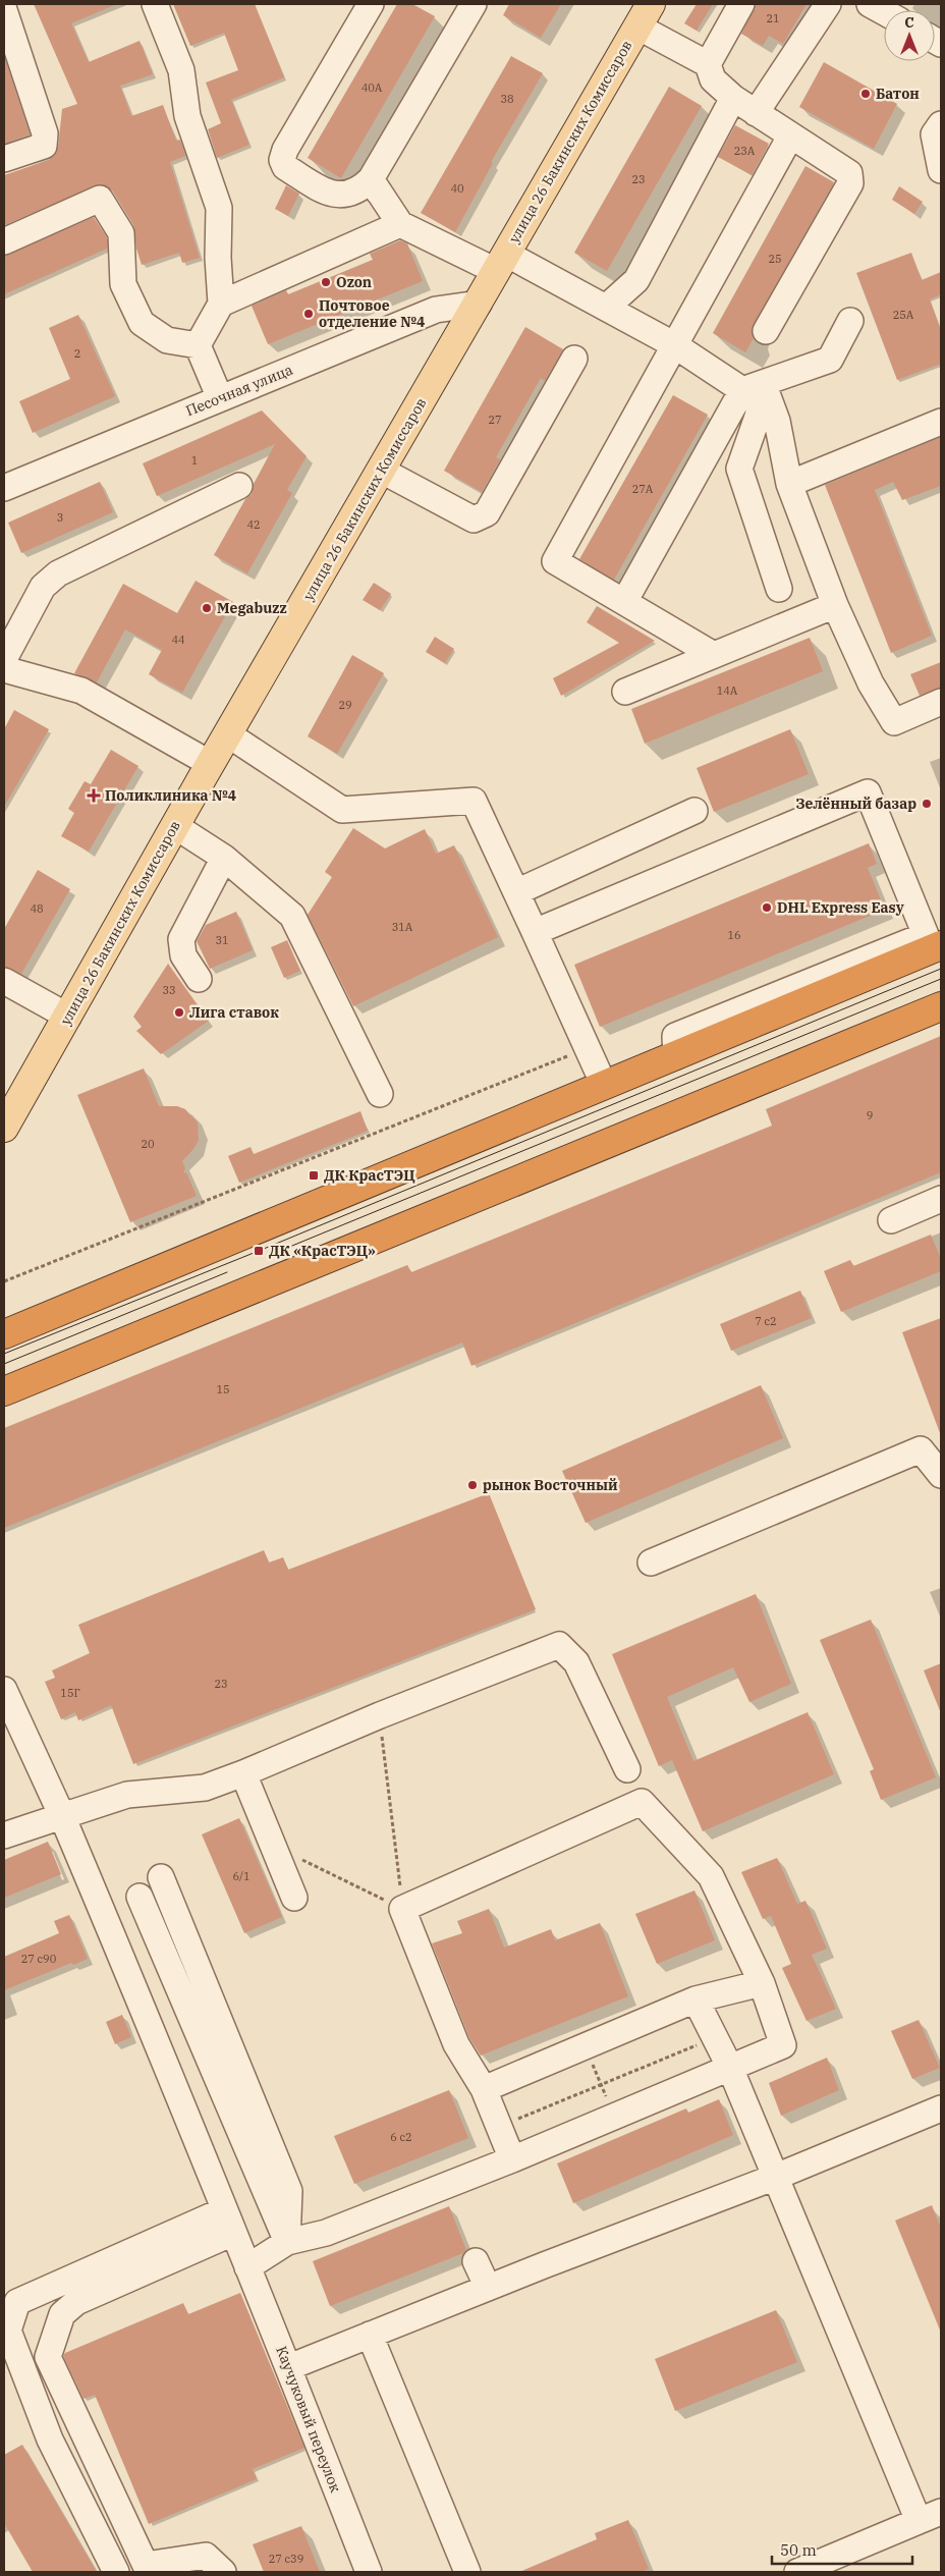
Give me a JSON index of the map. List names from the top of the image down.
{
  "streets": {
    "main road": ["улица 26 Бакинских Комиссаров"],
    "street": ["Песочная улица", "Каучуковый переулок"]
  },
  "crossings": [
    ["улица 26 Бакинских Комиссаров", "Песочная улица"]
  ],
  "places": {
    "other": [
      "Батон",
      "Ozon",
      "Почтовое отделение №4",
      "Megabuzz",
      "Зелённый базар",
      "DHL Express Easy",
      "Лига ставок",
      "рынок Восточный"
    ],
    "health": ["Поликлиника №4"],
    "transit": ["ДК КрасТЭЦ", "ДК «КрасТЭЦ»"]
  },
  "house_numbers": [
    "21",
    "40А",
    "38",
    "23А",
    "23",
    "40",
    "25",
    "25А",
    "2",
    "27",
    "1",
    "27А",
    "3",
    "42",
    "44",
    "14А",
    "29",
    "48",
    "31А",
    "16",
    "31",
    "33",
    "9",
    "20",
    "7 с2",
    "15",
    "23",
    "15Г",
    "6/1",
    "27 с90",
    "6 с2",
    "27 с39"
  ],
  "scale_bar": "50 m",
  "north": "top"
}
